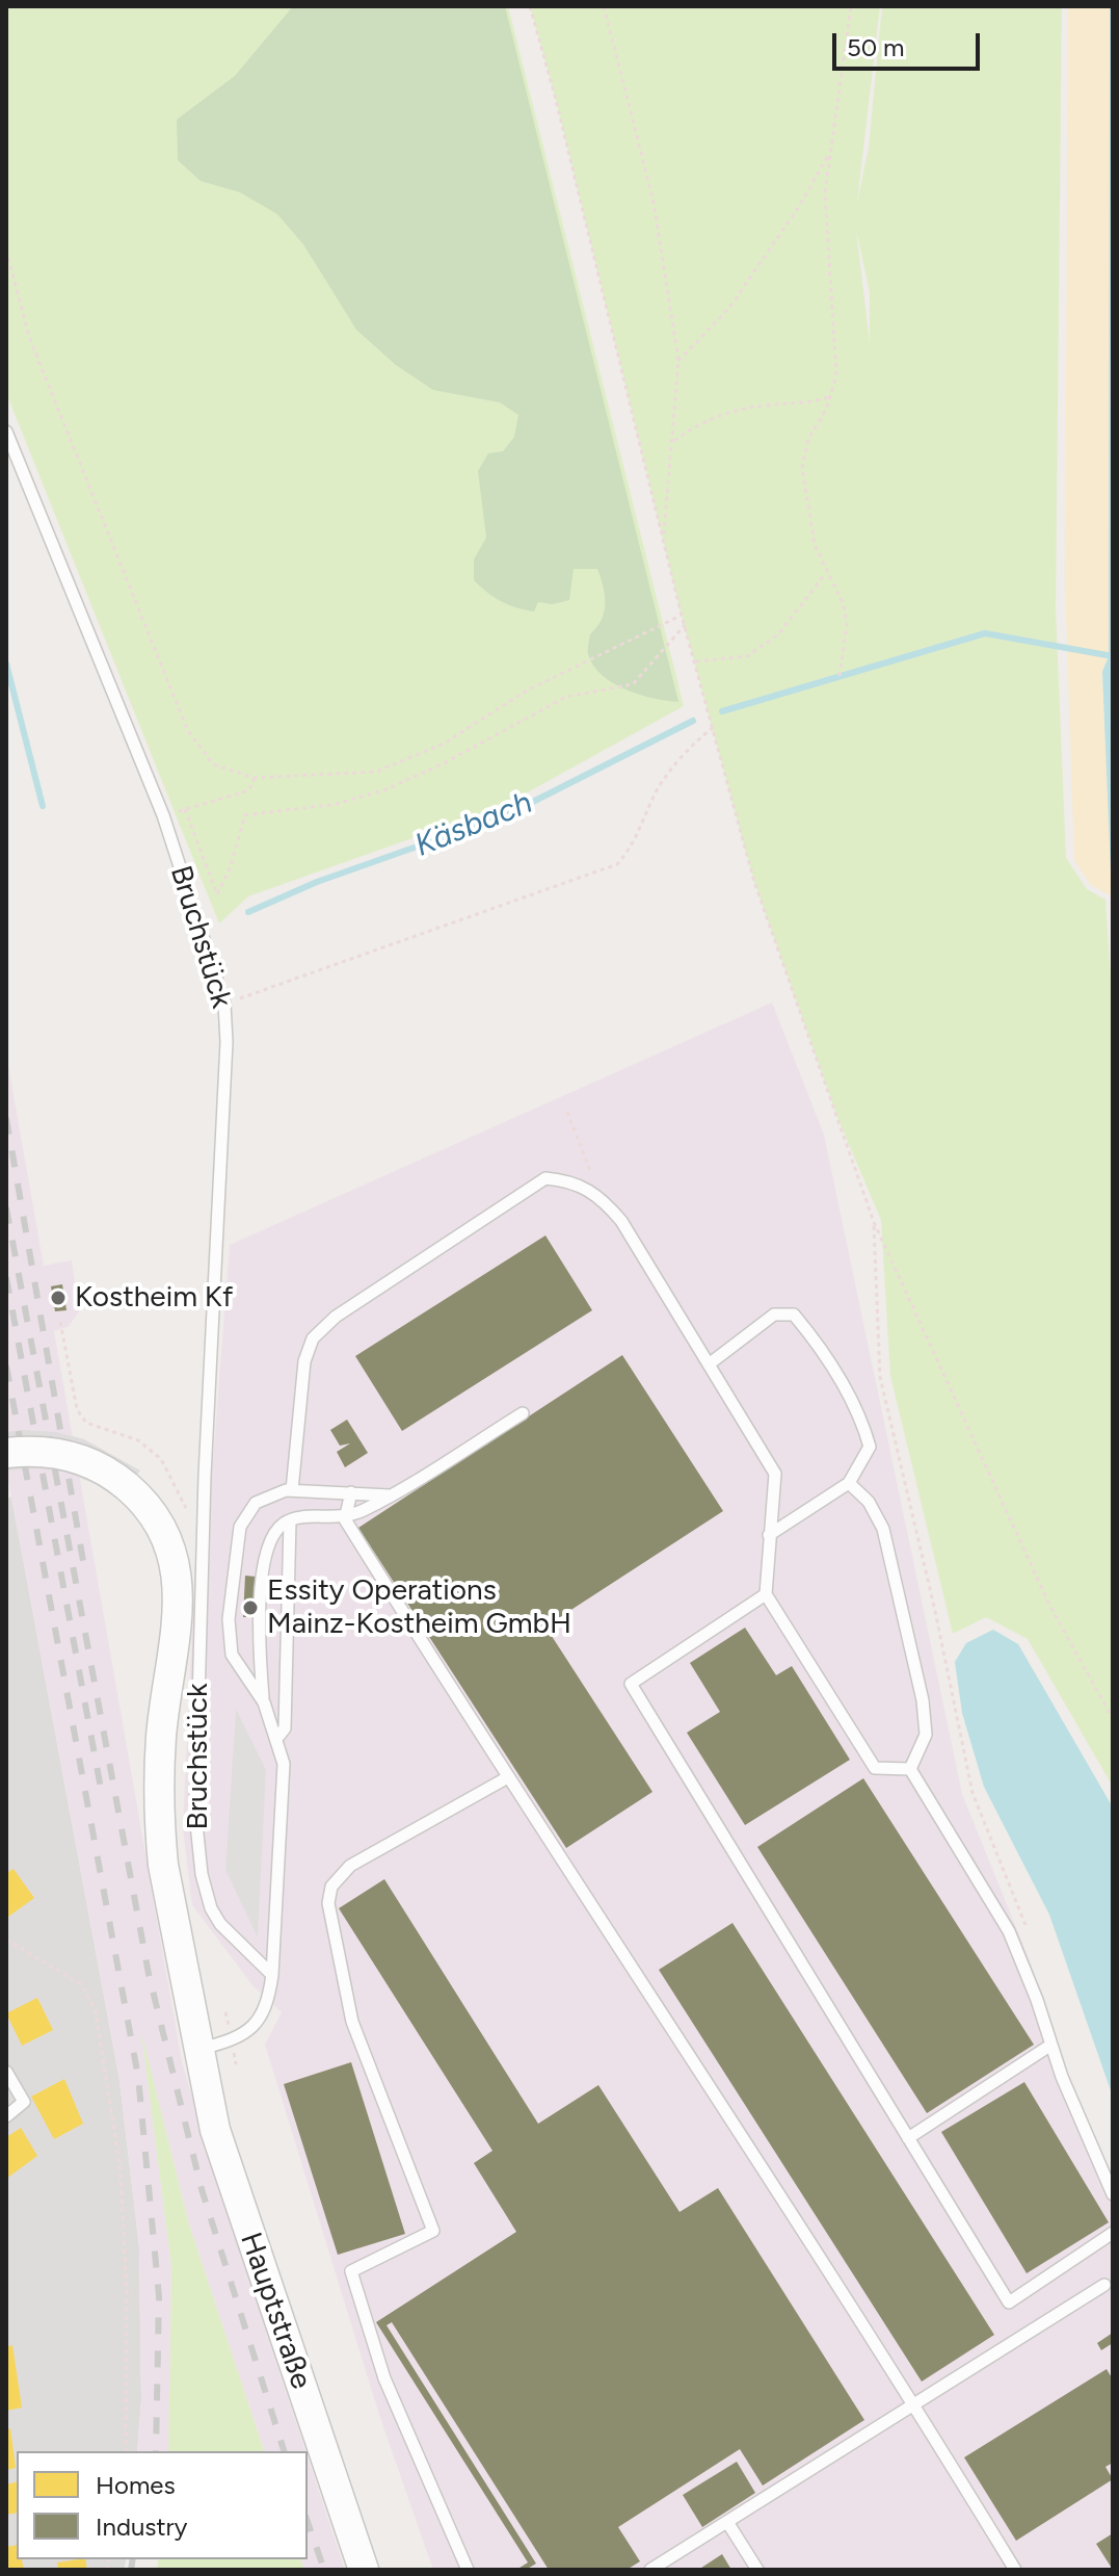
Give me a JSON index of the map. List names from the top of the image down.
{
  "streets": {
    "street": ["Hauptstraße"],
    "lane": ["Bruchstück"]
  },
  "water": ["Käsbach"],
  "places": ["Kostheim Kf", "Essity Operations Mainz-Kostheim GmbH"],
  "legend": ["Homes", "Industry"],
  "scale_bar": "50 m"
}
